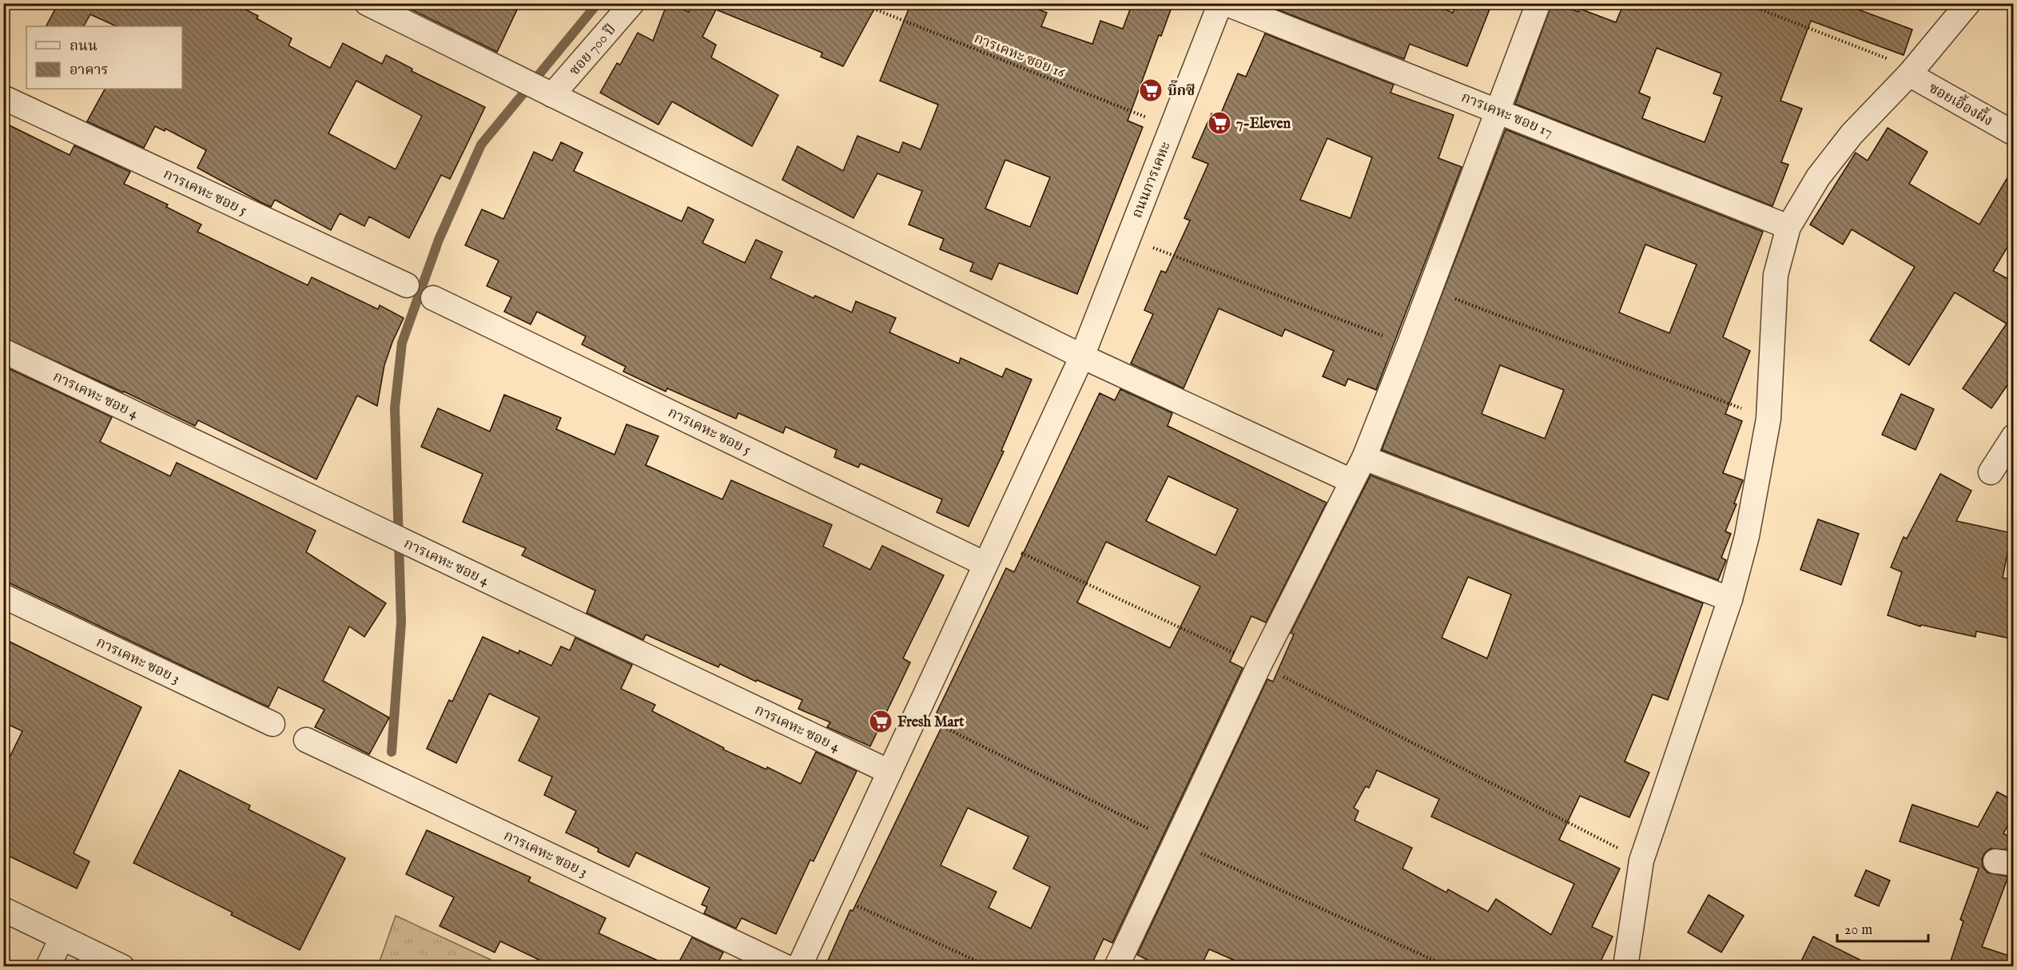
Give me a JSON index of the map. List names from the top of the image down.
{
  "streets": {
    "street": [
      "ซอย 700 ปี",
      "ซอยเอื้องผื้ง",
      "การเคหะ ซอย 17",
      "ถนนการเคหะ",
      "การเคหะ ซอย 5",
      "การเคหะ ซอย 4",
      "การเคหะ ซอย 3"
    ],
    "path": ["การเคหะ ซอย 16"]
  },
  "crossings": [
    ["การเคหะ ซอย 16", "ถนนการเคหะ"],
    ["ถนนการเคหะ", "การเคหะ ซอย 5"],
    ["ถนนการเคหะ", "การเคหะ ซอย 4"]
  ],
  "places": {
    "supermarket": ["บิ๊กซี", "7-Eleven", "Fresh Mart"]
  },
  "legend": ["ถนน", "อาคาร"],
  "scale_bar": "20 m"
}
